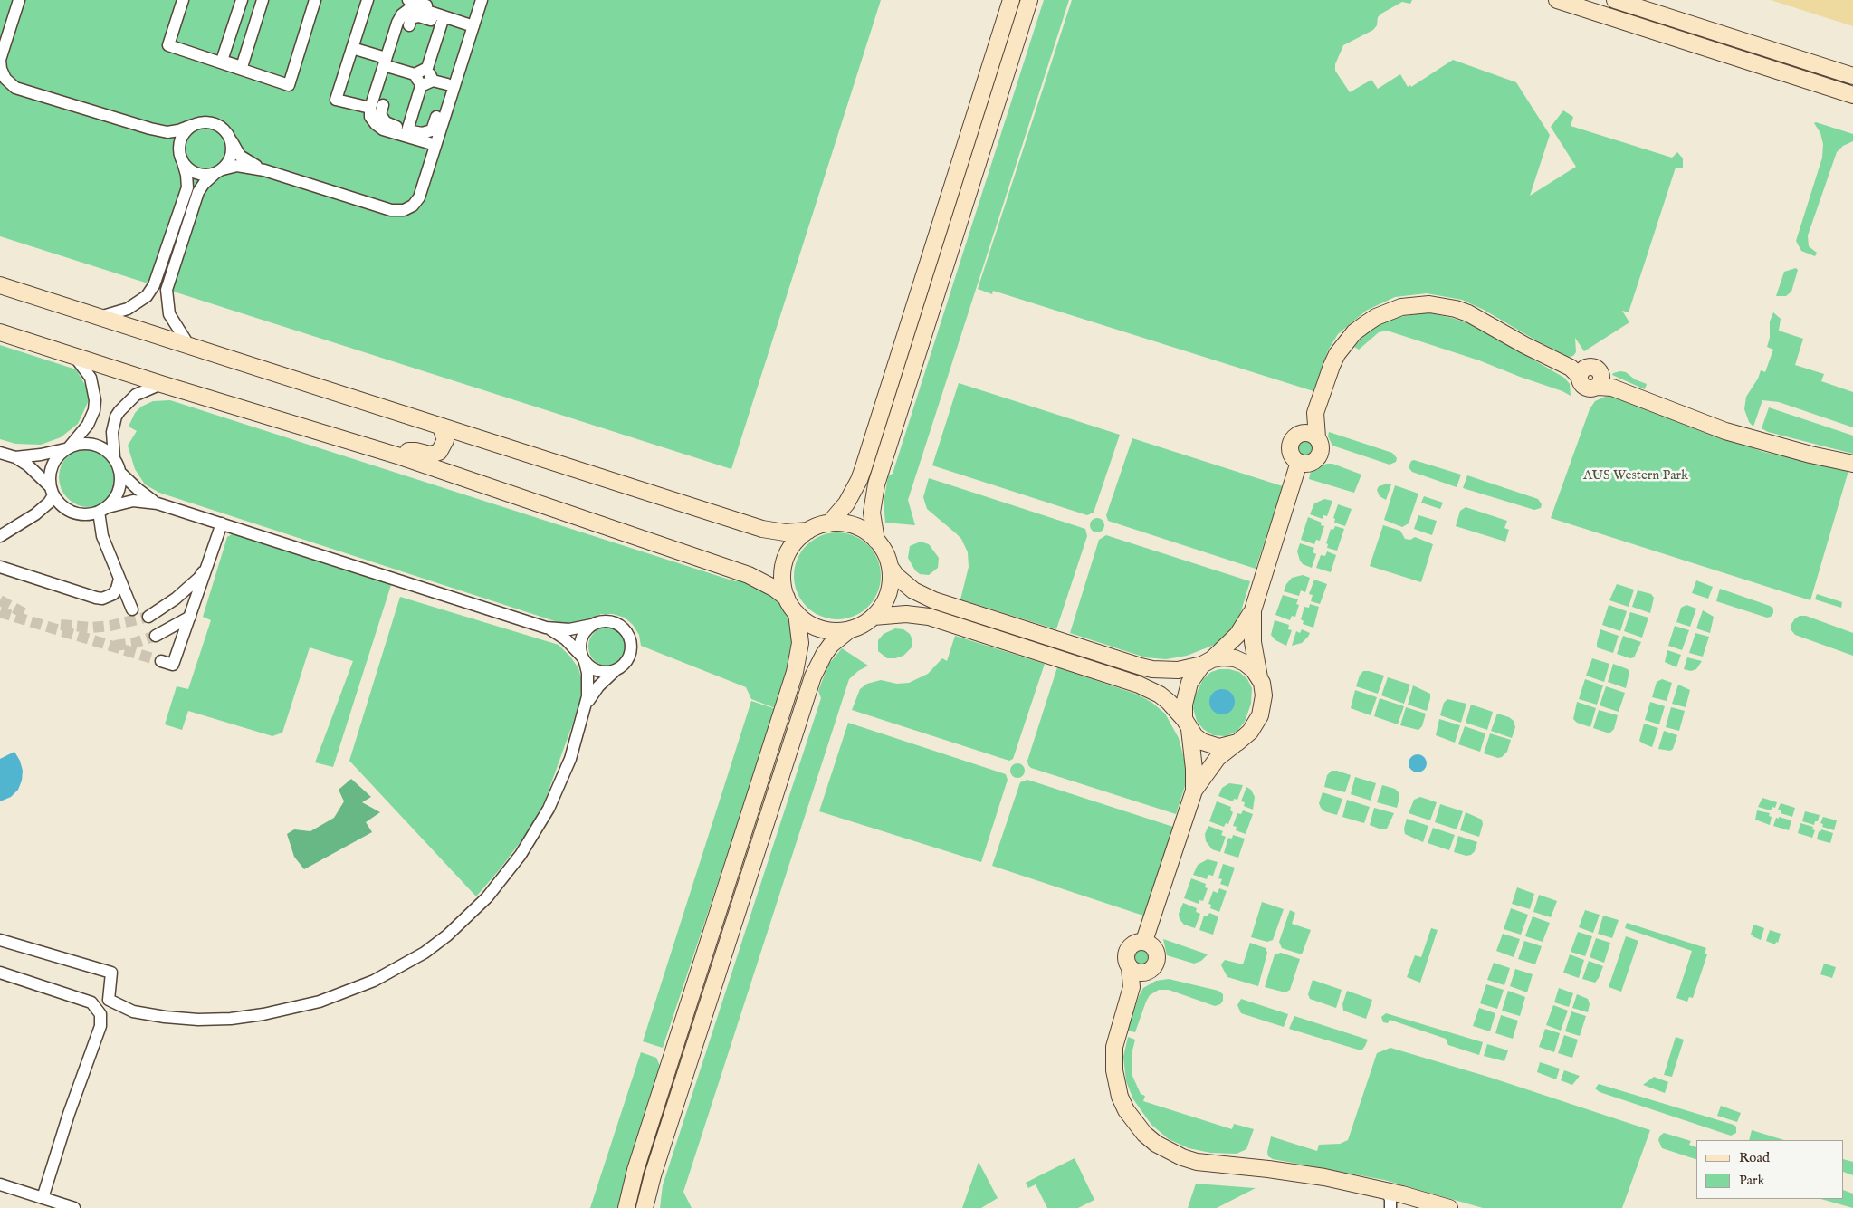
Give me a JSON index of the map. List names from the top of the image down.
{
  "parks": ["AUS Western Park"],
  "legend": ["Road", "Park"]
}
